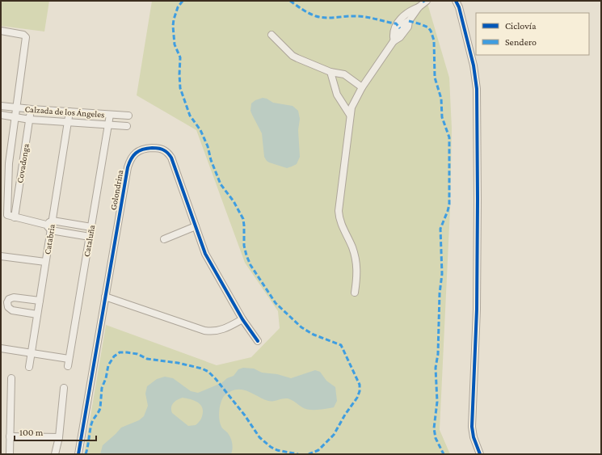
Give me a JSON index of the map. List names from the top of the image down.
{
  "streets": {
    "street": [
      "Calzada de los Ángeles",
      "Covadonga",
      "Golondrina",
      "Catabria",
      "Cataluña"
    ]
  },
  "crossings": [
    ["Calzada de los Ángeles", "Covadonga"],
    ["Calzada de los Ángeles", "Catabria"],
    ["Calzada de los Ángeles", "Cataluña"]
  ],
  "legend": ["Ciclovía", "Sendero"],
  "scale_bar": "100 m"
}
